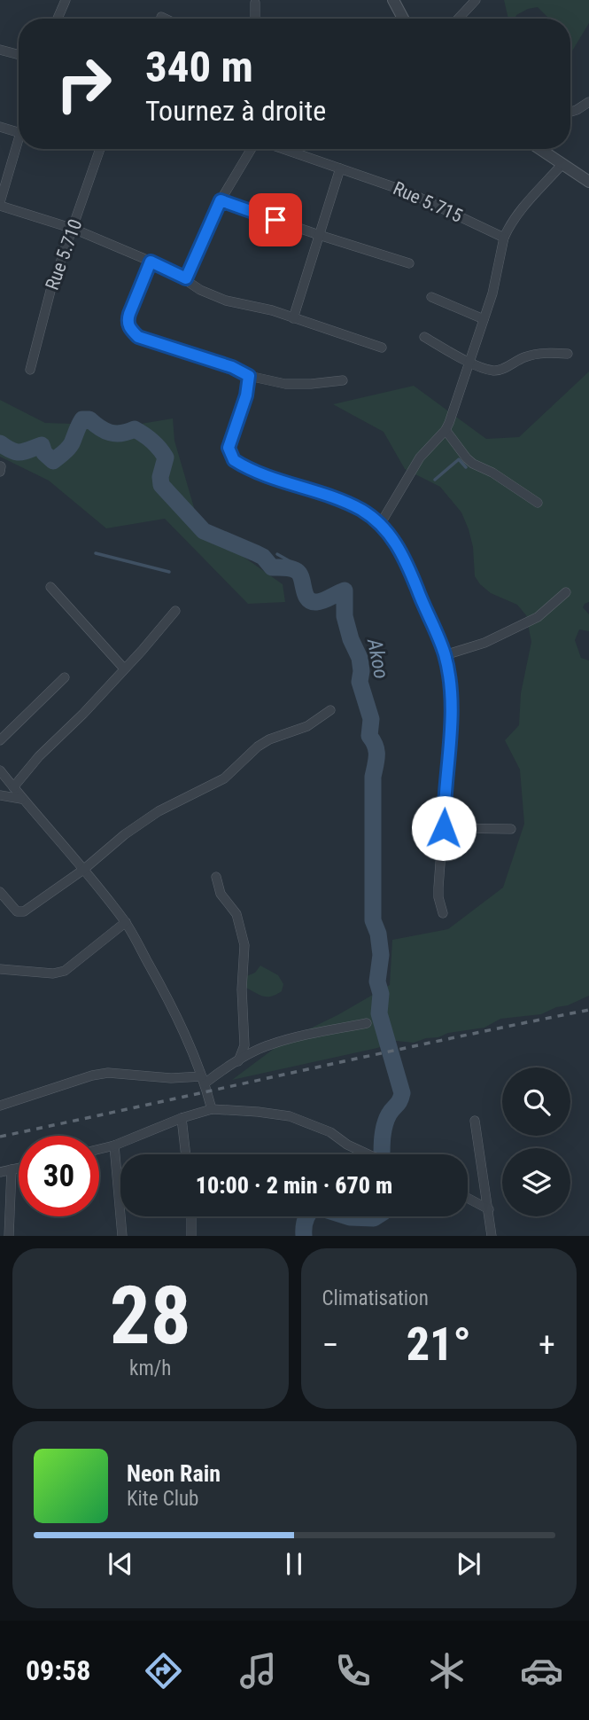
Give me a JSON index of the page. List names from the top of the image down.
{
  "streets": {
    "street": ["Rue 5.715", "Rue 5.710"]
  },
  "water": ["Akoo"],
  "page": {
    "turn": ["340 m", "Tournez à droite"],
    "limit": "30",
    "trip": "10:00 · 2 min · 670 m",
    "tile": [
      ["28", "km/h"],
      "Climatisation"
    ],
    "heat": ["−", "21°", "+"],
    "song": ["Neon Rain", "Kite Club"],
    "tabs": "09:58"
  }
}
